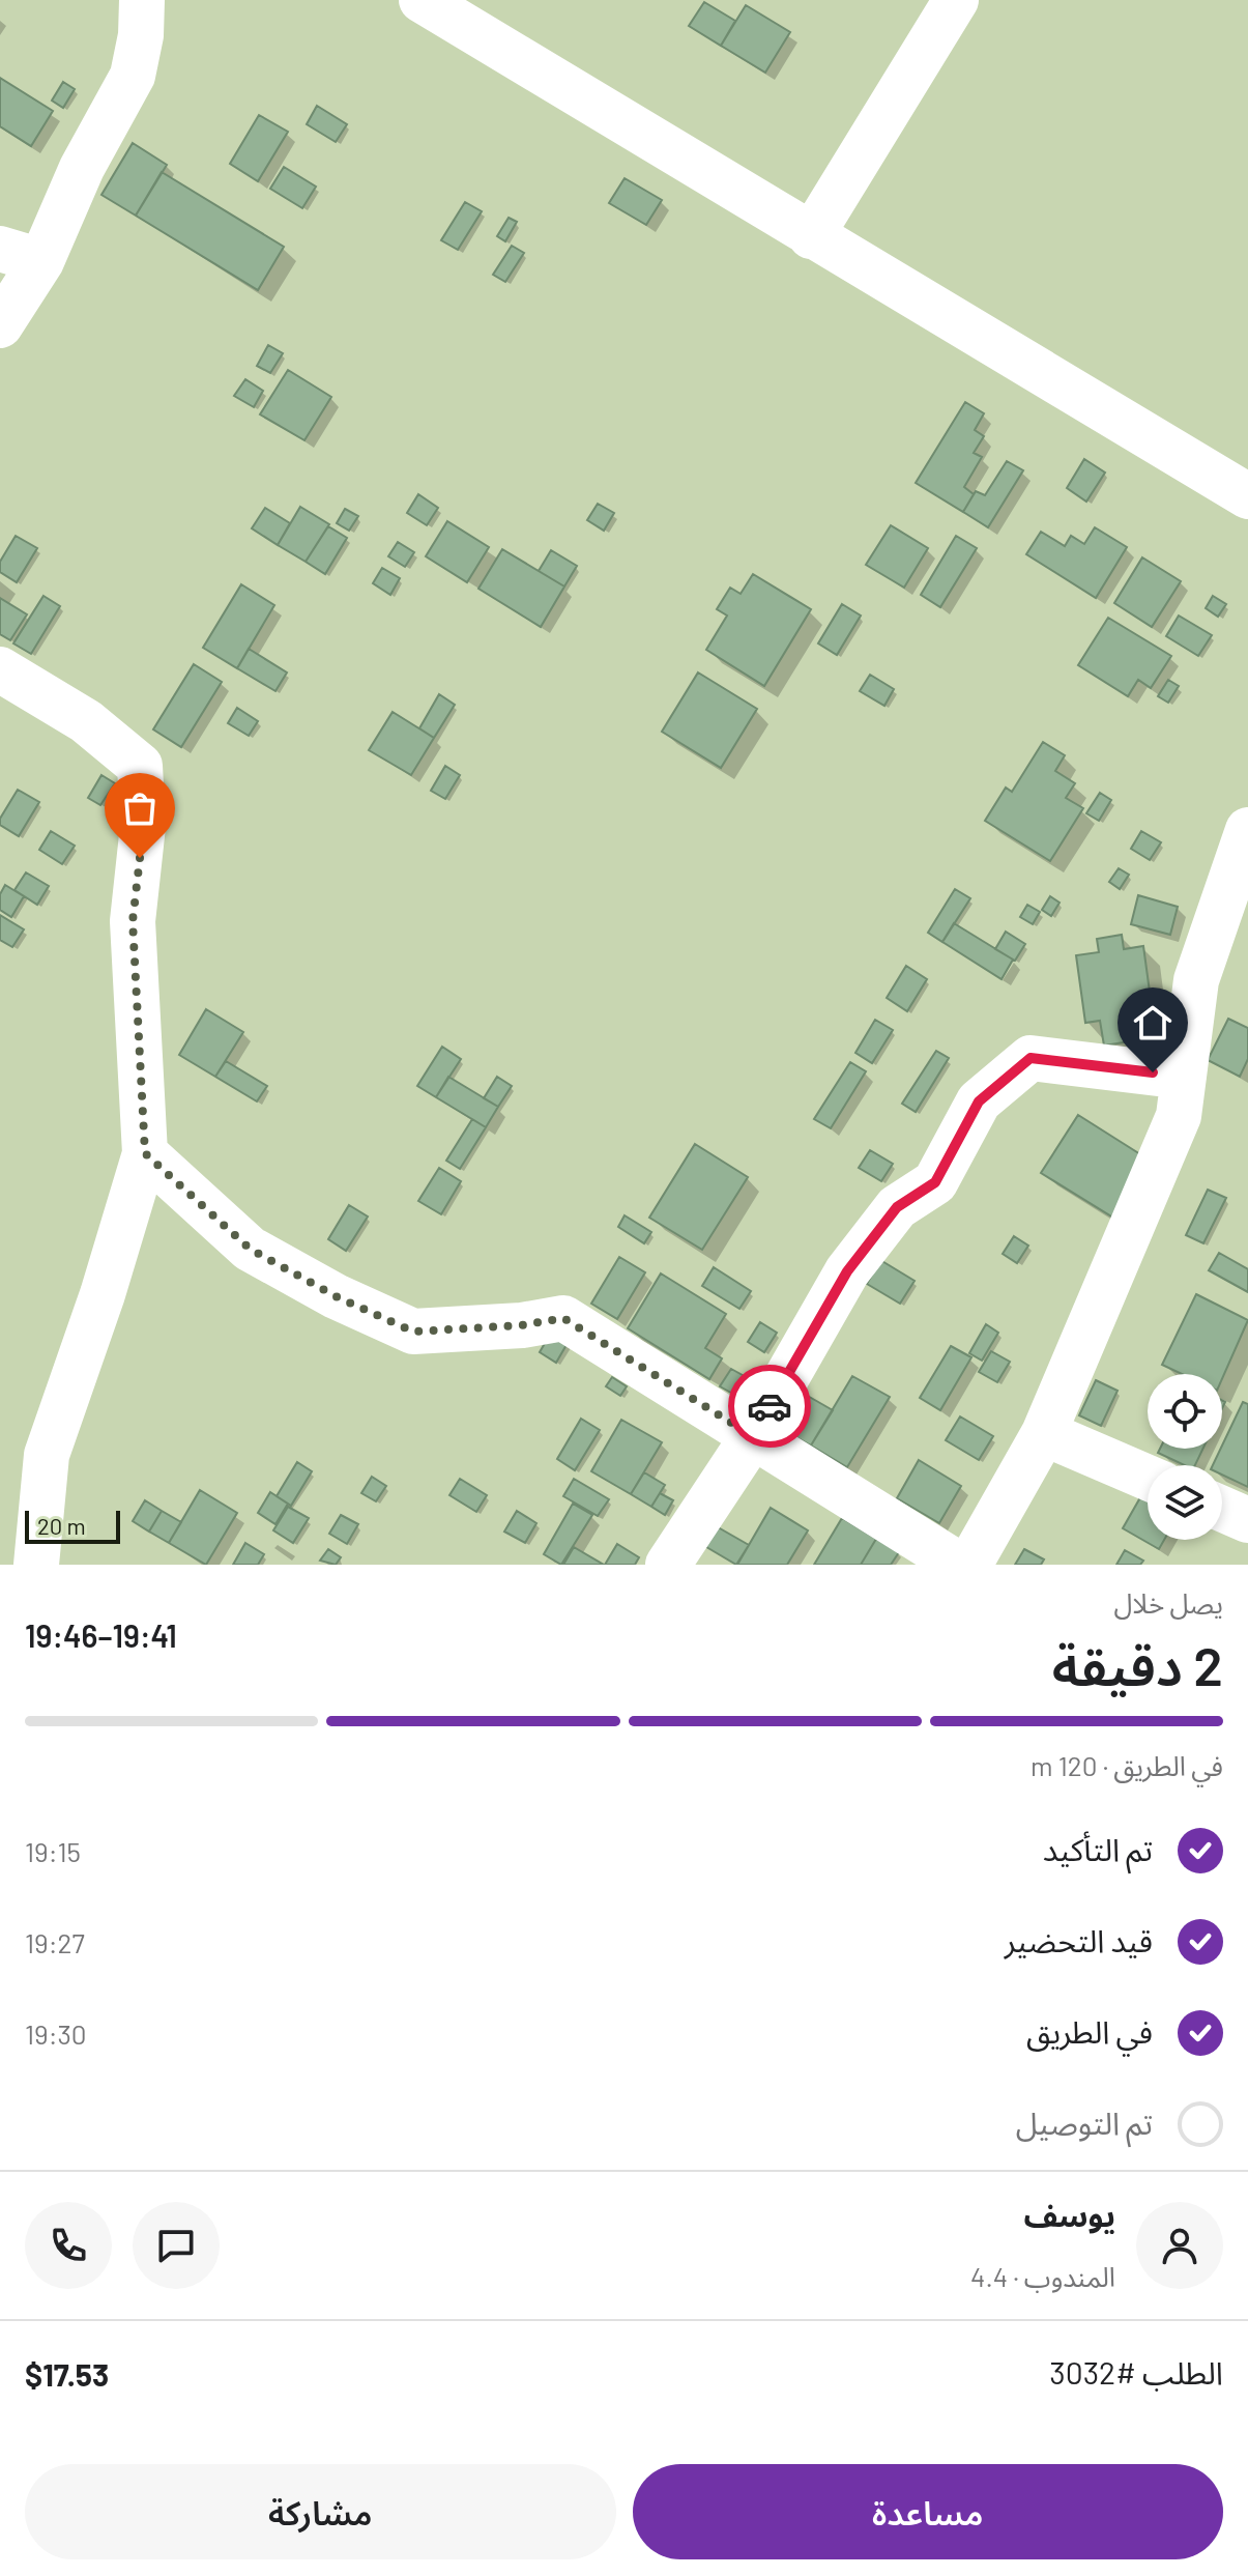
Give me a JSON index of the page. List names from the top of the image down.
{
  "scale_bar": "20 m",
  "page": {
    "scale": "20 m",
    "heading": ["2 دقيقة", "يصل خلال", "19:41–19:46"],
    "panel": [
      "يوسف",
      "المندوب · 4.4",
      "الطلب #3032",
      "$17.53"
    ],
    "bar": "في الطريق · 120 m",
    "list": [
      ["تم التأكيد", "19:15"],
      ["قيد التحضير", "19:27"],
      ["في الطريق", "19:30"],
      "تم التوصيل"
    ],
    "buttons": ["مساعدة", "مشاركة"]
  }
}
